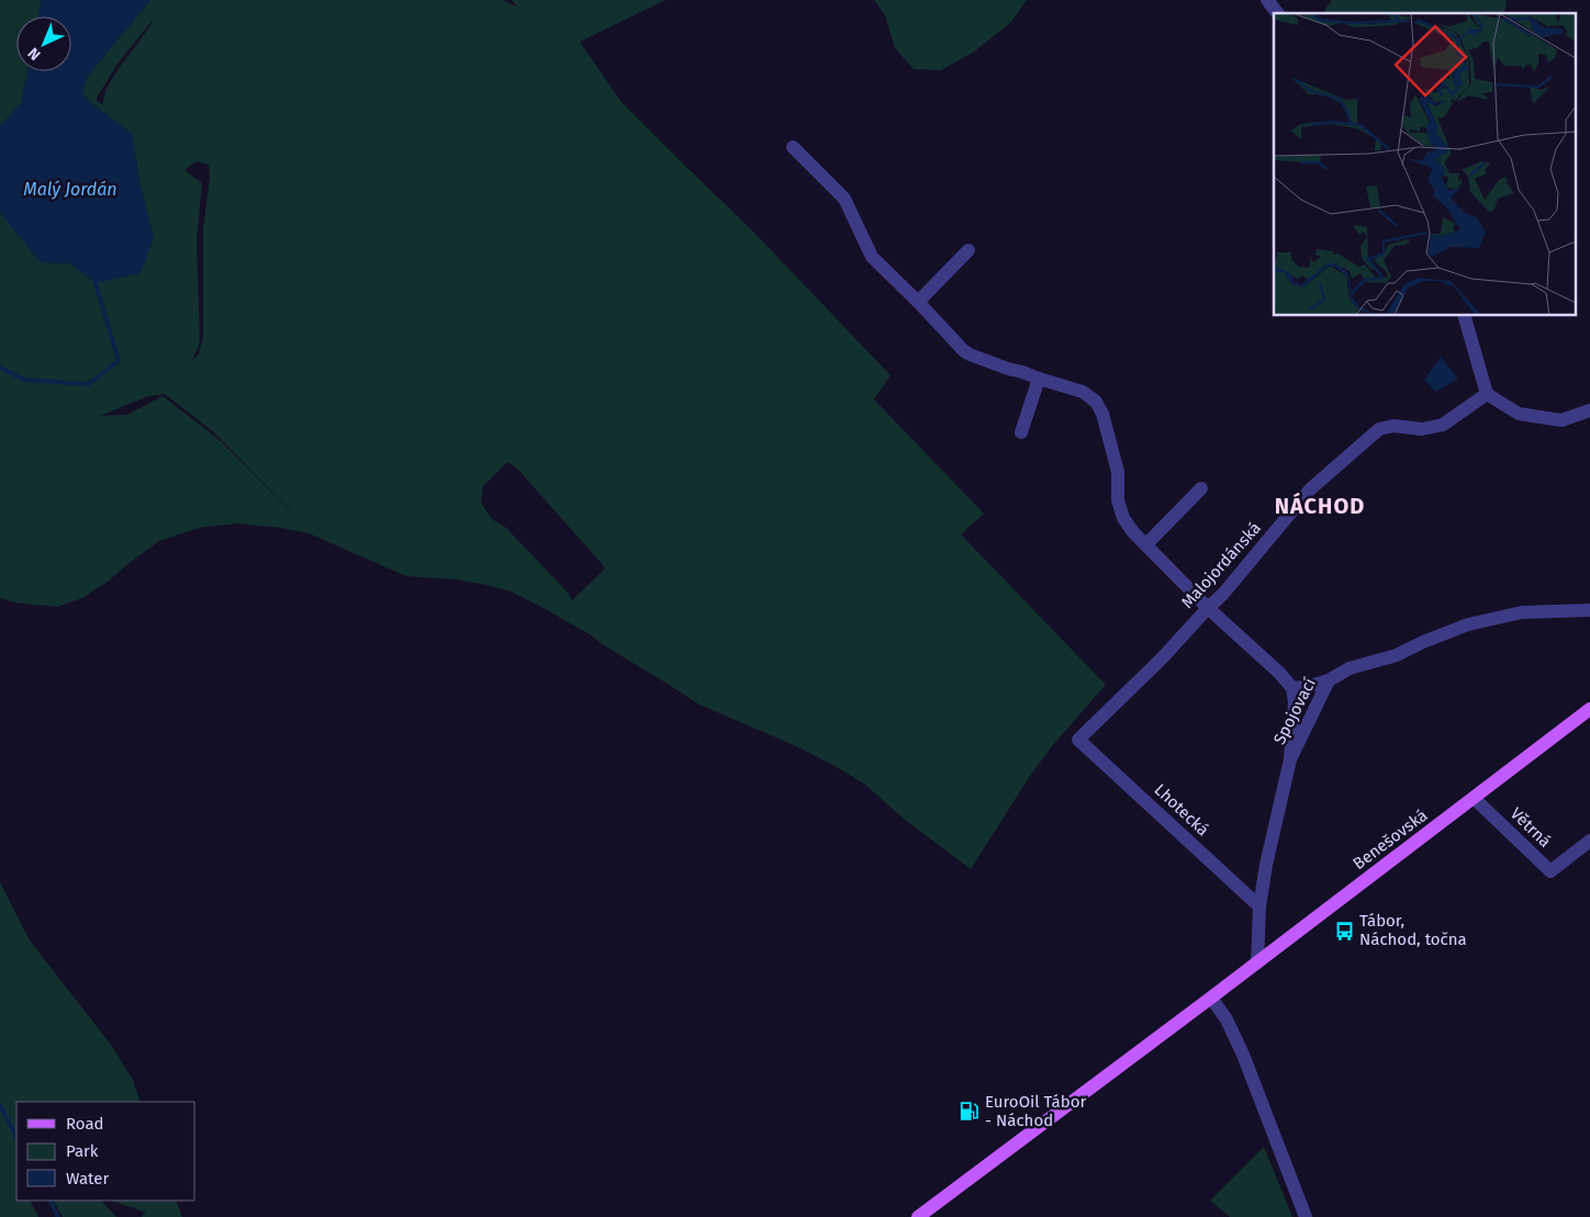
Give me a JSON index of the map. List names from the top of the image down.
{
  "streets": {
    "main road": ["Benešovská"],
    "street": [
      "Malojordánská",
      "Spojovací",
      "Lhotecká",
      "Větrná"
    ]
  },
  "crossings": [
    ["Malojordánská", "Lhotecká"],
    ["Spojovací", "Lhotecká"],
    ["Spojovací", "Benešovská"],
    ["Větrná", "Benešovská"]
  ],
  "districts": ["NÁCHOD"],
  "water": ["Malý Jordán"],
  "places": {
    "bus stop": ["Tábor, Náchod, točna"],
    "fuel station": ["EuroOil Tábor - Náchod"]
  },
  "legend": ["Road", "Park", "Water"],
  "north": "bottom left"
}
